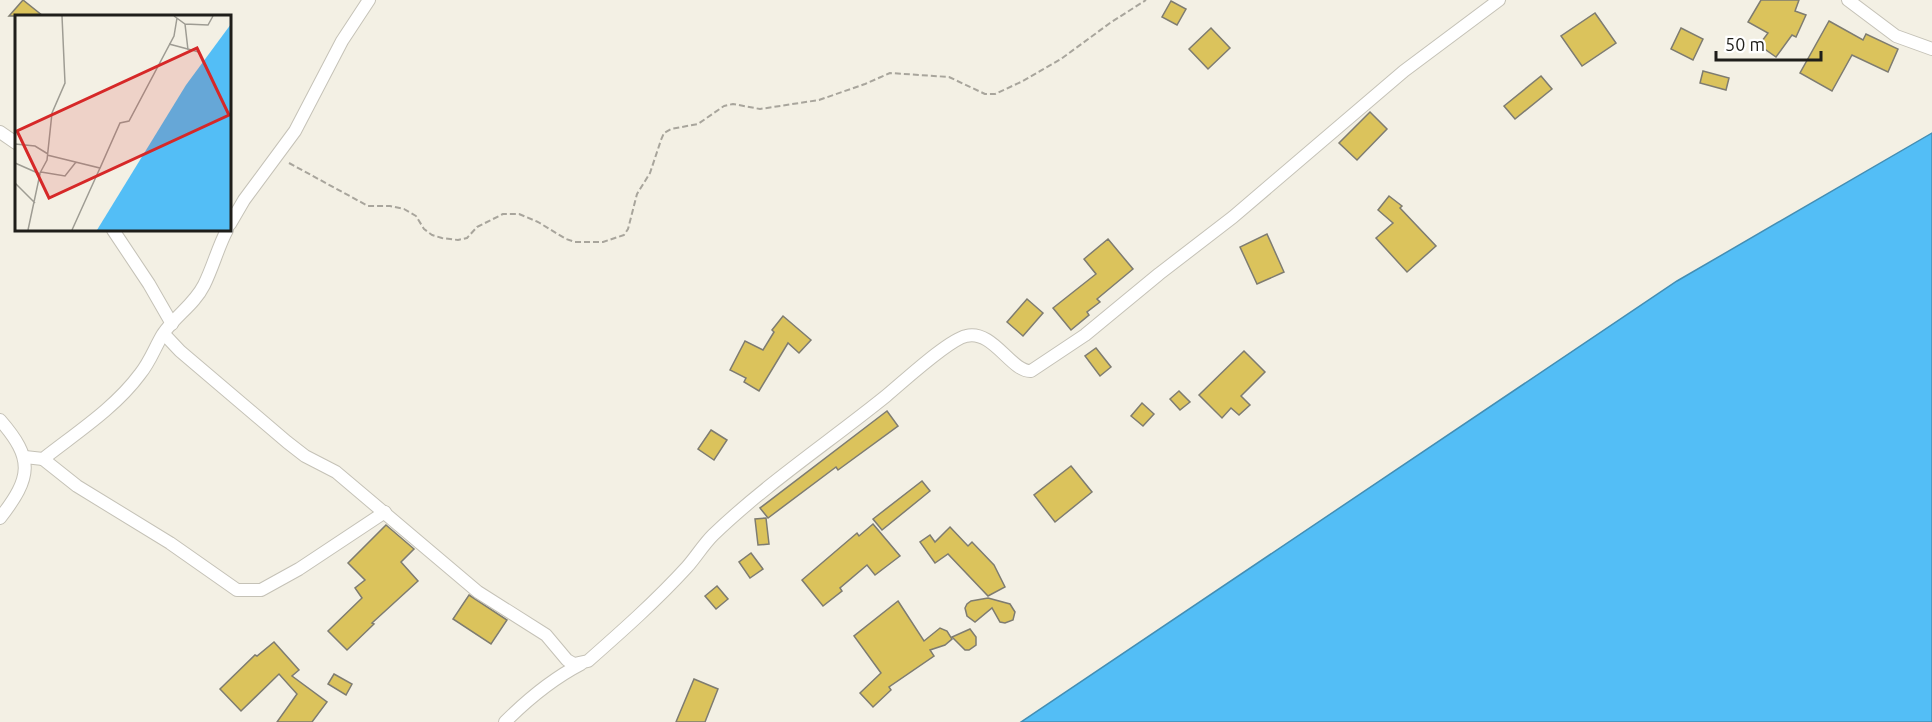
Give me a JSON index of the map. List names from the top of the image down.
{
  "scale_bar": "50 m"
}
